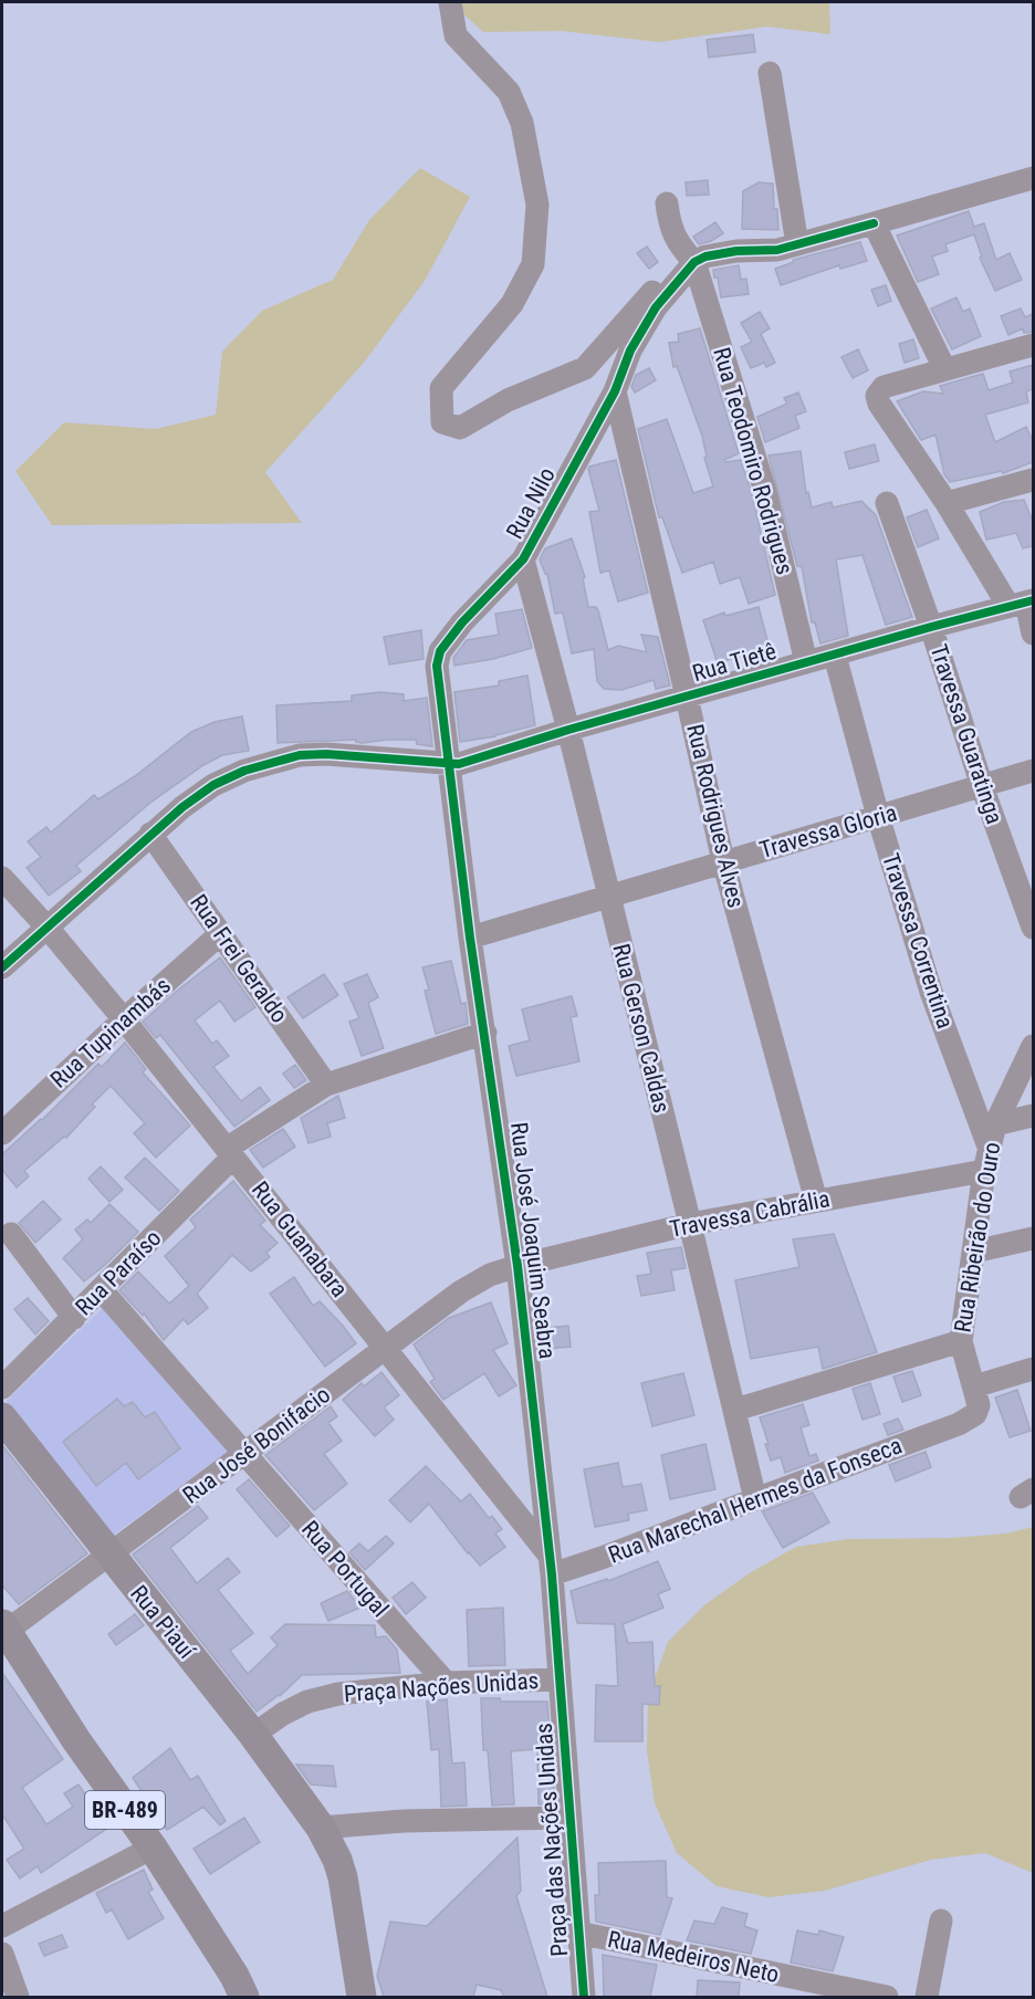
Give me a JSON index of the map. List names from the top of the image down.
{
  "streets": {
    "main road": ["Rua Piauí", "BR-489"],
    "street": [
      "Rua Teodomiro Rodrigues",
      "Rua Nilo",
      "Rua Tietê",
      "Travessa Guaratinga",
      "Rua Rodrigues Alves",
      "Travessa Gloria",
      "Travessa Correntina",
      "Rua Frei Geraldo",
      "Rua Gerson Caldas",
      "Rua Tupinambás",
      "Travessa Cabrália",
      "Rua Ribeirão do Ouro",
      "Rua Guanabara",
      "Rua José Joaquim Seabra",
      "Rua Paraíso",
      "Rua José Bonifacio",
      "Rua Marechal Hermes da Fonseca",
      "Rua Portugal",
      "Praça Nações Unidas",
      "Praça das Nações Unidas",
      "Rua Medeiros Neto"
    ]
  },
  "crossings": [
    ["Rua Teodomiro Rodrigues", "Rua Nilo"],
    ["Rua Teodomiro Rodrigues", "Rua Tietê"],
    ["Rua Nilo", "Rua Tietê"],
    ["Rua Nilo", "Rua Rodrigues Alves"],
    ["Rua Nilo", "Rua Gerson Caldas"],
    ["Rua Nilo", "Rua José Joaquim Seabra"],
    ["Rua Tietê", "Travessa Guaratinga"],
    ["Rua Tietê", "Rua Rodrigues Alves"],
    ["Rua Tietê", "Travessa Correntina"],
    ["Rua Tietê", "Rua Frei Geraldo"],
    ["Rua Tietê", "Rua Gerson Caldas"],
    ["Rua Tietê", "Rua Guanabara"],
    ["Travessa Guaratinga", "Travessa Gloria"],
    ["Rua Rodrigues Alves", "Travessa Gloria"],
    ["Rua Rodrigues Alves", "Travessa Cabrália"],
    ["Travessa Gloria", "Travessa Correntina"],
    ["Travessa Gloria", "Rua Gerson Caldas"],
    ["Travessa Gloria", "Rua José Joaquim Seabra"],
    ["Travessa Correntina", "Rua Ribeirão do Ouro"],
    ["Rua Frei Geraldo", "Rua Tupinambás"],
    ["Rua Frei Geraldo", "Rua Paraíso"],
    ["Rua Gerson Caldas", "Travessa Cabrália"],
    ["Rua Gerson Caldas", "Rua Marechal Hermes da Fonseca"],
    ["Rua Tupinambás", "Rua Guanabara"],
    ["Travessa Cabrália", "Rua Ribeirão do Ouro"],
    ["Travessa Cabrália", "Rua José Joaquim Seabra"],
    ["Travessa Cabrália", "Rua José Bonifacio"],
    ["Rua Ribeirão do Ouro", "Rua Marechal Hermes da Fonseca"],
    ["Rua Guanabara", "Rua José Joaquim Seabra"],
    ["Rua Guanabara", "Rua Paraíso"],
    ["Rua Guanabara", "Rua José Bonifacio"],
    ["Rua Guanabara", "Rua Marechal Hermes da Fonseca"],
    ["Rua José Joaquim Seabra", "Rua Paraíso"],
    ["Rua José Joaquim Seabra", "Rua José Bonifacio"],
    ["Rua José Joaquim Seabra", "Rua Marechal Hermes da Fonseca"],
    ["Rua José Joaquim Seabra", "Praça Nações Unidas"],
    ["Rua José Joaquim Seabra", "Praça das Nações Unidas"],
    ["Rua Paraíso", "Rua Portugal"],
    ["Rua José Bonifacio", "Rua Portugal"],
    ["Rua José Bonifacio", "Rua Piauí"],
    ["Rua José Bonifacio", "BR-489"],
    ["Rua Portugal", "Praça Nações Unidas"],
    ["Rua Piauí", "Praça Nações Unidas"],
    ["Praça Nações Unidas", "Praça das Nações Unidas"],
    ["Praça das Nações Unidas", "Rua Medeiros Neto"]
  ]
}
